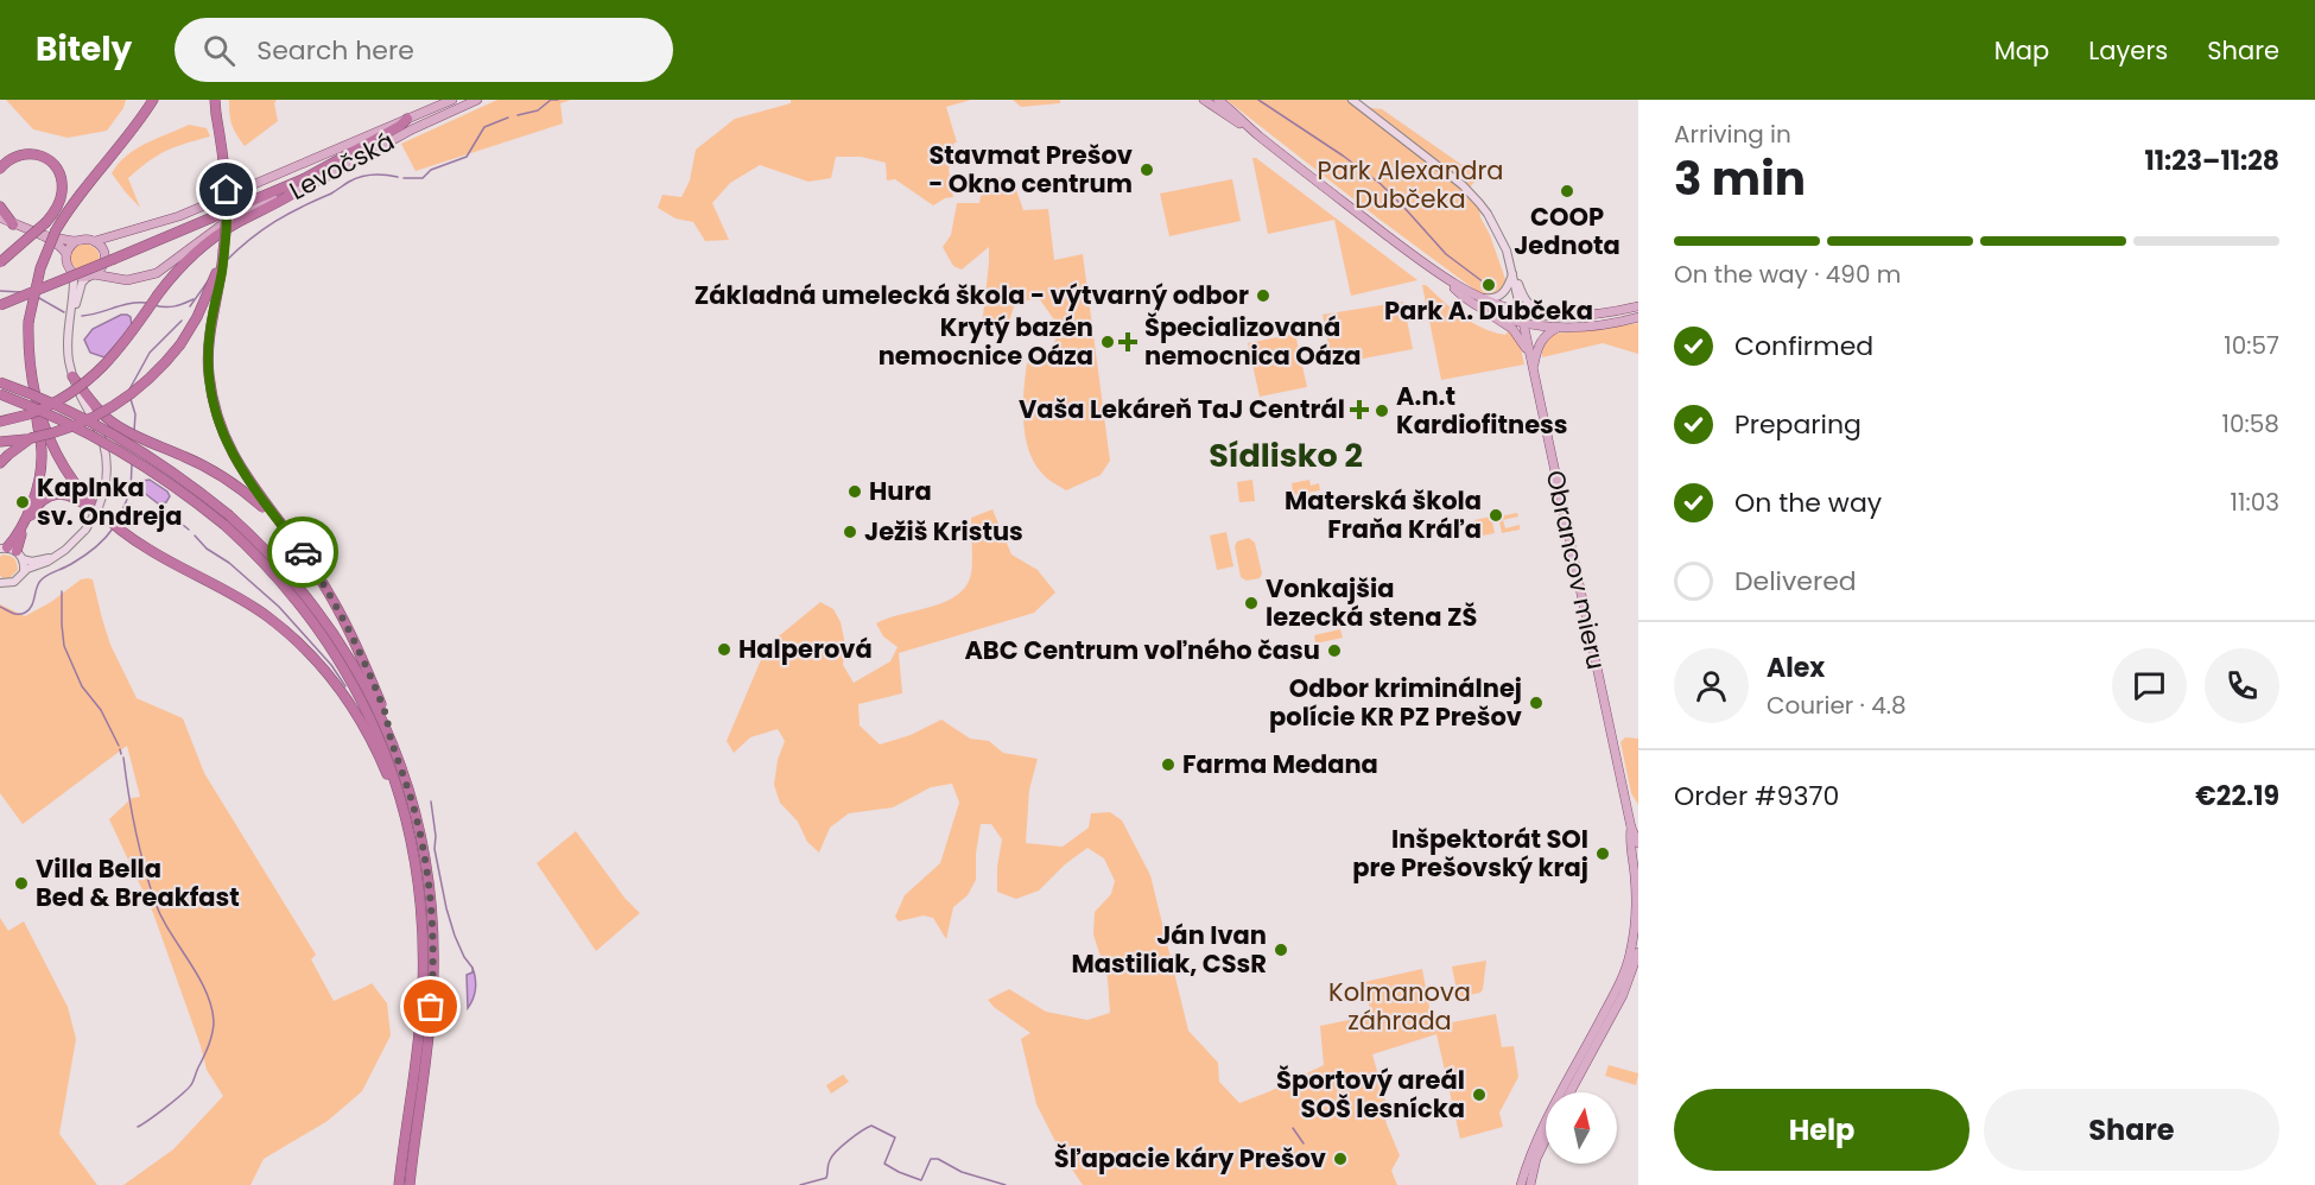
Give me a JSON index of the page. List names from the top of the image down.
{
  "streets": {
    "main road": ["Levočská", "Obrancov mieru"]
  },
  "districts": ["Sídlisko 2"],
  "parks": ["Park Alexandra Dubčeka", "Kolmanova záhrada"],
  "places": {
    "other": [
      "Stavmat Prešov - Okno centrum",
      "COOP Jednota",
      "Park A. Dubčeka",
      "Základná umelecká škola - výtvarný odbor",
      "Krytý bazén nemocnice Oáza",
      "A.n.t Kardiofitness",
      "Hura",
      "Kaplnka sv. Ondreja",
      "Materská škola Fraňa Kráľa",
      "Ježiš Kristus",
      "Vonkajšia lezecká stena ZŠ",
      "Halperová",
      "ABC Centrum voľného času",
      "Odbor kriminálnej polície KR PZ Prešov",
      "Farma Medana",
      "Inšpektorát SOI pre Prešovský kraj",
      "Villa Bella Bed & Breakfast",
      "Ján Ivan Mastiliak, CSsR",
      "Športový areál SOŠ lesnícka",
      "Šľapacie káry Prešov"
    ],
    "health": ["Špecializovaná nemocnica Oáza", "Vaša Lekáreň TaJ Centrál"]
  },
  "north": "top",
  "page": {
    "header": "Bitely",
    "search": "Search here",
    "nav": ["Map", "Layers", "Share"],
    "heading": ["3 min", "Arriving in", "11:23–11:28"],
    "panel": [
      "Alex",
      "Courier · 4.8",
      "Order #9370",
      "€22.19"
    ],
    "bar": "On the way · 490 m",
    "list": [
      ["Confirmed", "10:57"],
      ["Preparing", "10:58"],
      ["On the way", "11:03"],
      "Delivered"
    ],
    "buttons": ["Help", "Share"]
  }
}
